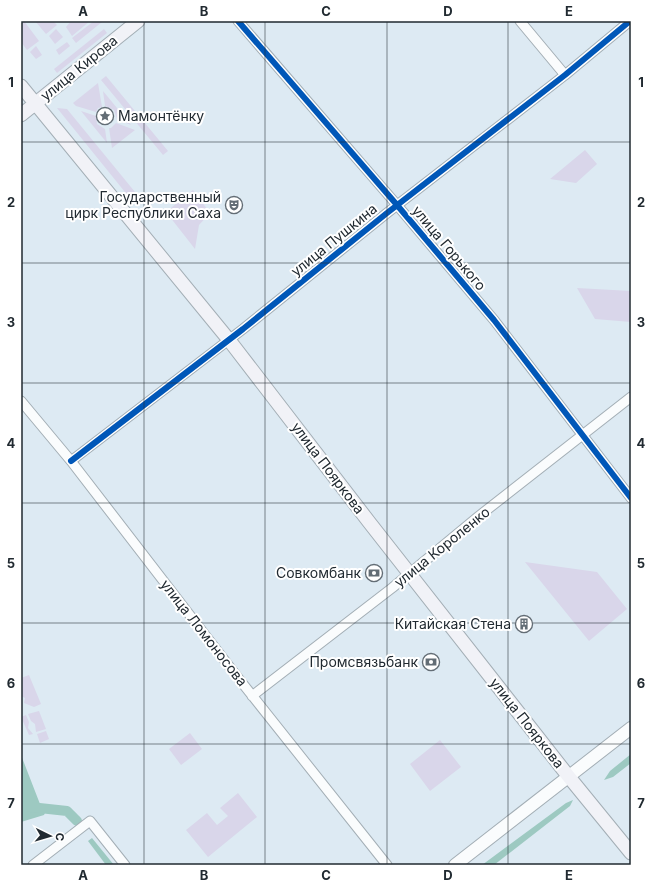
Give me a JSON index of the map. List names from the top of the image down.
{
  "streets": {
    "main road": ["улица Кирова", "улица Пояркова"],
    "street": [
      "улица Пушкина",
      "улица Горького",
      "улица Короленко",
      "улица Ломоносова"
    ]
  },
  "crossings": [
    ["улица Кирова", "улица Пояркова"],
    ["улица Пушкина", "улица Горького"],
    ["улица Пушкина", "улица Пояркова"],
    ["улица Пушкина", "улица Ломоносова"],
    ["улица Горького", "улица Короленко"],
    ["улица Пояркова", "улица Короленко"],
    ["улица Короленко", "улица Ломоносова"]
  ],
  "places": {
    "place": ["Мамонтёнку"],
    "theatre": ["Государственный цирк Республики Саха"],
    "bank": ["Совкомбанк", "Промсвязьбанк"],
    "building": ["Китайская Стена"]
  },
  "north": "right",
  "grid": {
    "columns": [
      "A",
      "B",
      "C",
      "D",
      "E"
    ],
    "rows": [
      "1",
      "2",
      "3",
      "4",
      "5",
      "6",
      "7"
    ]
  }
}
